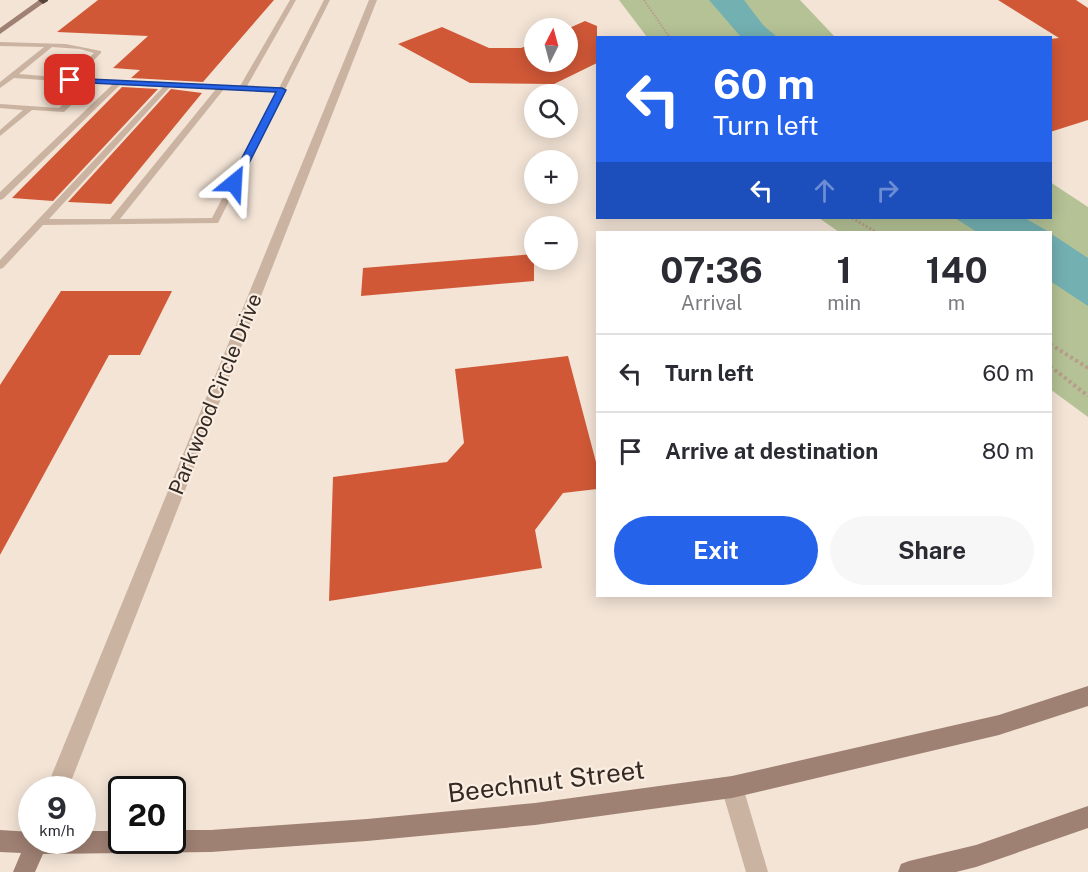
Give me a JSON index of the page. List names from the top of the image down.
{
  "streets": {
    "main road": ["Beechnut Street"],
    "street": ["Parkwood Circle Drive"]
  },
  "north": "top",
  "page": {
    "map_buttons": ["+", "−"],
    "turn": ["60 m", "Turn left"],
    "eta": [
      "07:36",
      "Arrival",
      "1",
      "min",
      "140",
      "m"
    ],
    "list": [
      {
        "name": "Turn left",
        "value": "60 m"
      },
      {
        "name": "Arrive at destination",
        "value": "80 m"
      }
    ],
    "buttons": ["Exit", "Share"],
    "speed": "9 km/h",
    "limit": "20"
  }
}
